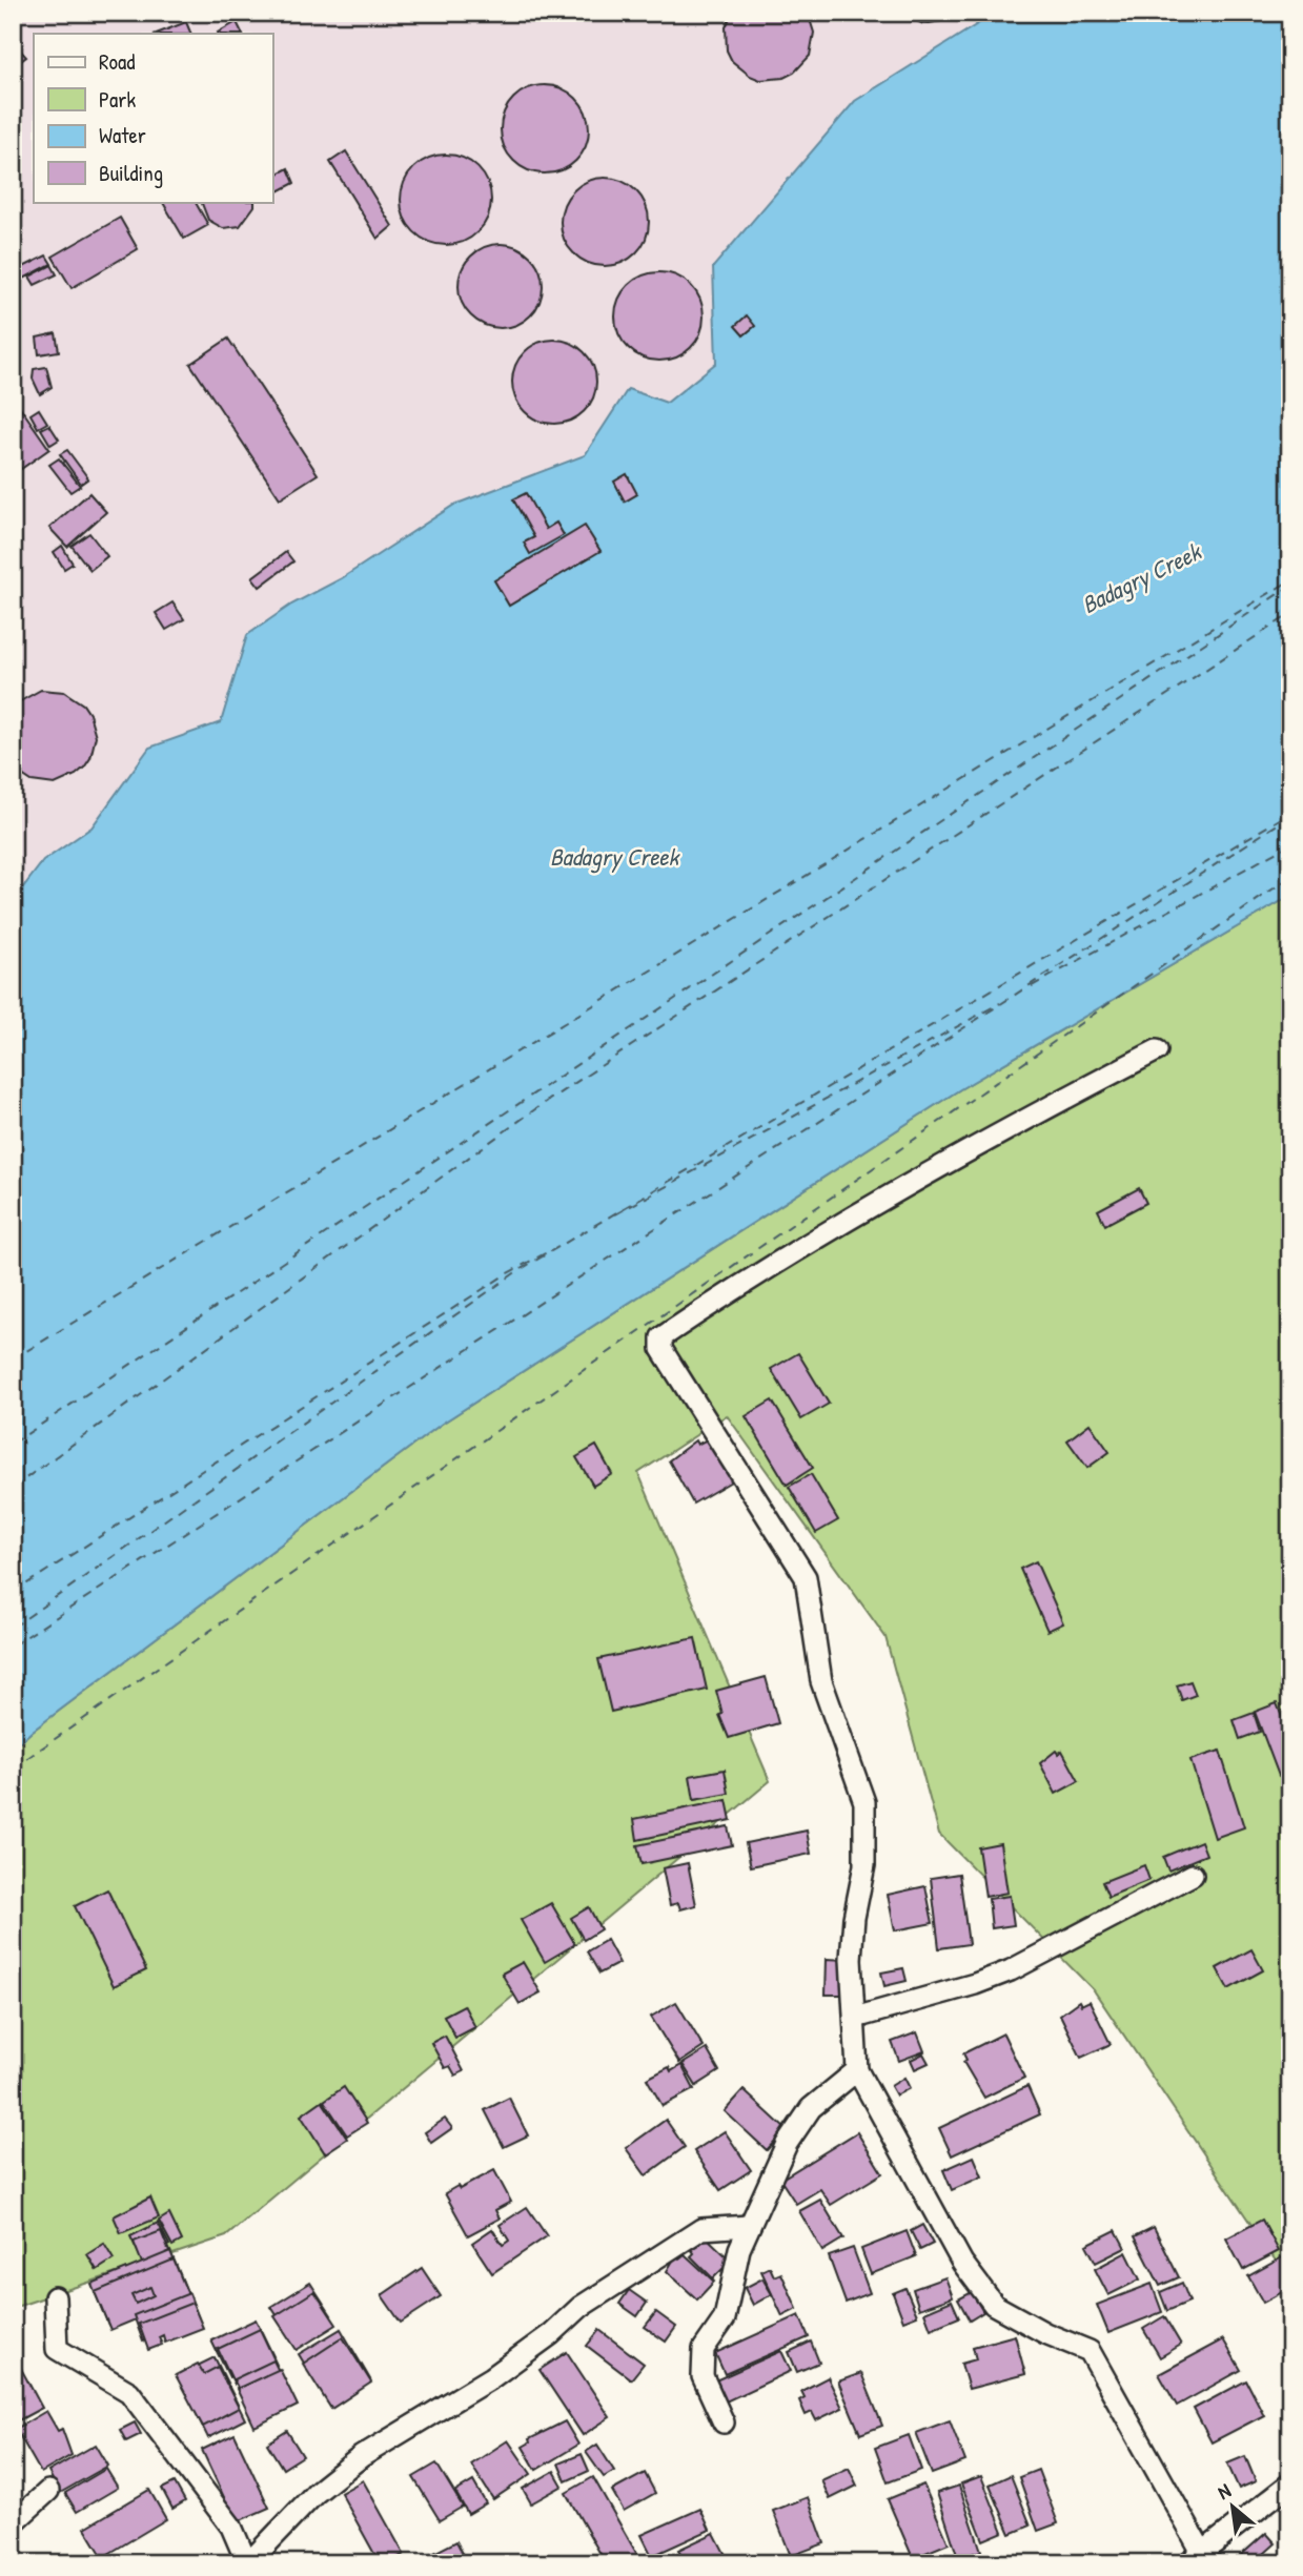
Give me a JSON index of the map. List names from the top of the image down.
{
  "water": ["Badagry Creek"],
  "legend": [
    "Road",
    "Park",
    "Water",
    "Building"
  ],
  "north": "top left"
}
